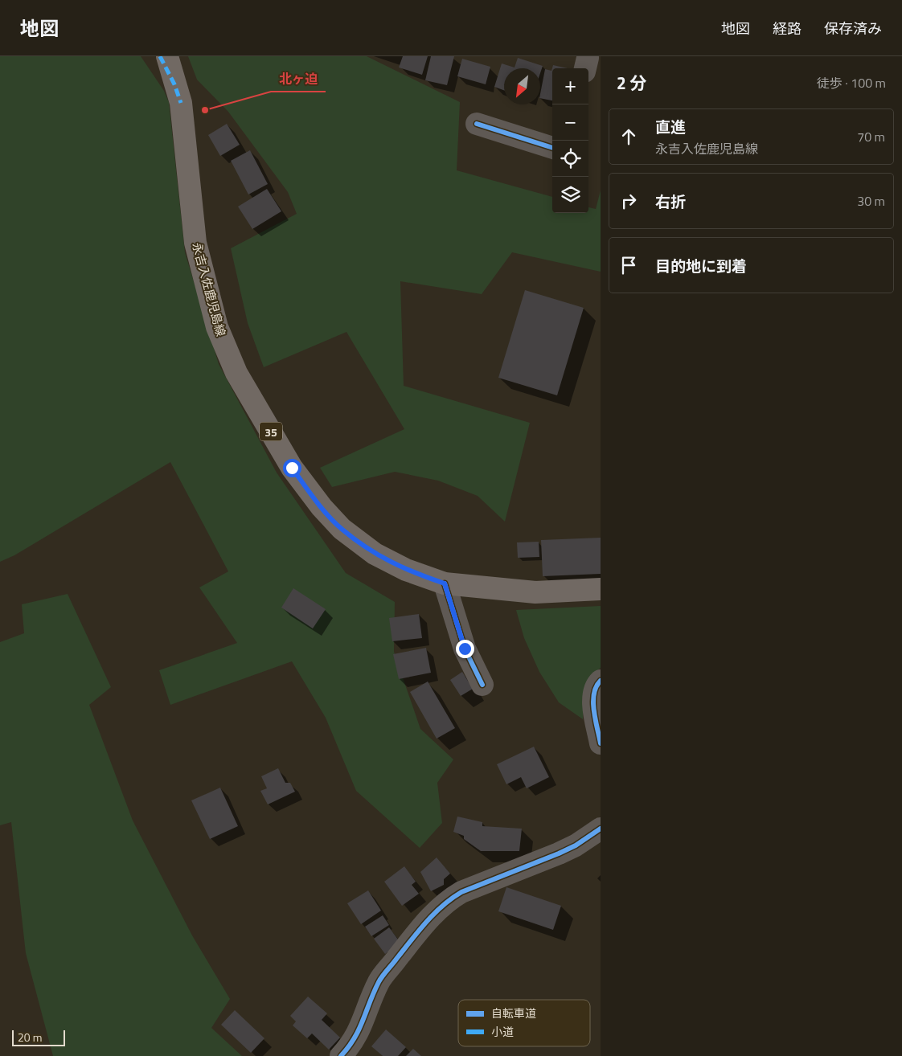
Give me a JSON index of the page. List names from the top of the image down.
{
  "streets": {
    "main road": ["永吉入佐鹿児島線", "35"]
  },
  "places": ["北ヶ迫"],
  "legend": ["自転車道", "小道"],
  "scale_bar": "20 m",
  "north": "bottom left",
  "page": {
    "header": "地図",
    "nav": ["地図", "経路", "保存済み"],
    "heading": ["2 分", "徒歩 · 100 m"],
    "map_buttons": ["+", "−"],
    "list": [
      ["直進", "永吉入佐鹿児島線", "70 m"],
      ["右折", "30 m"],
      "目的地に到着"
    ],
    "scale": "20 m"
  }
}
